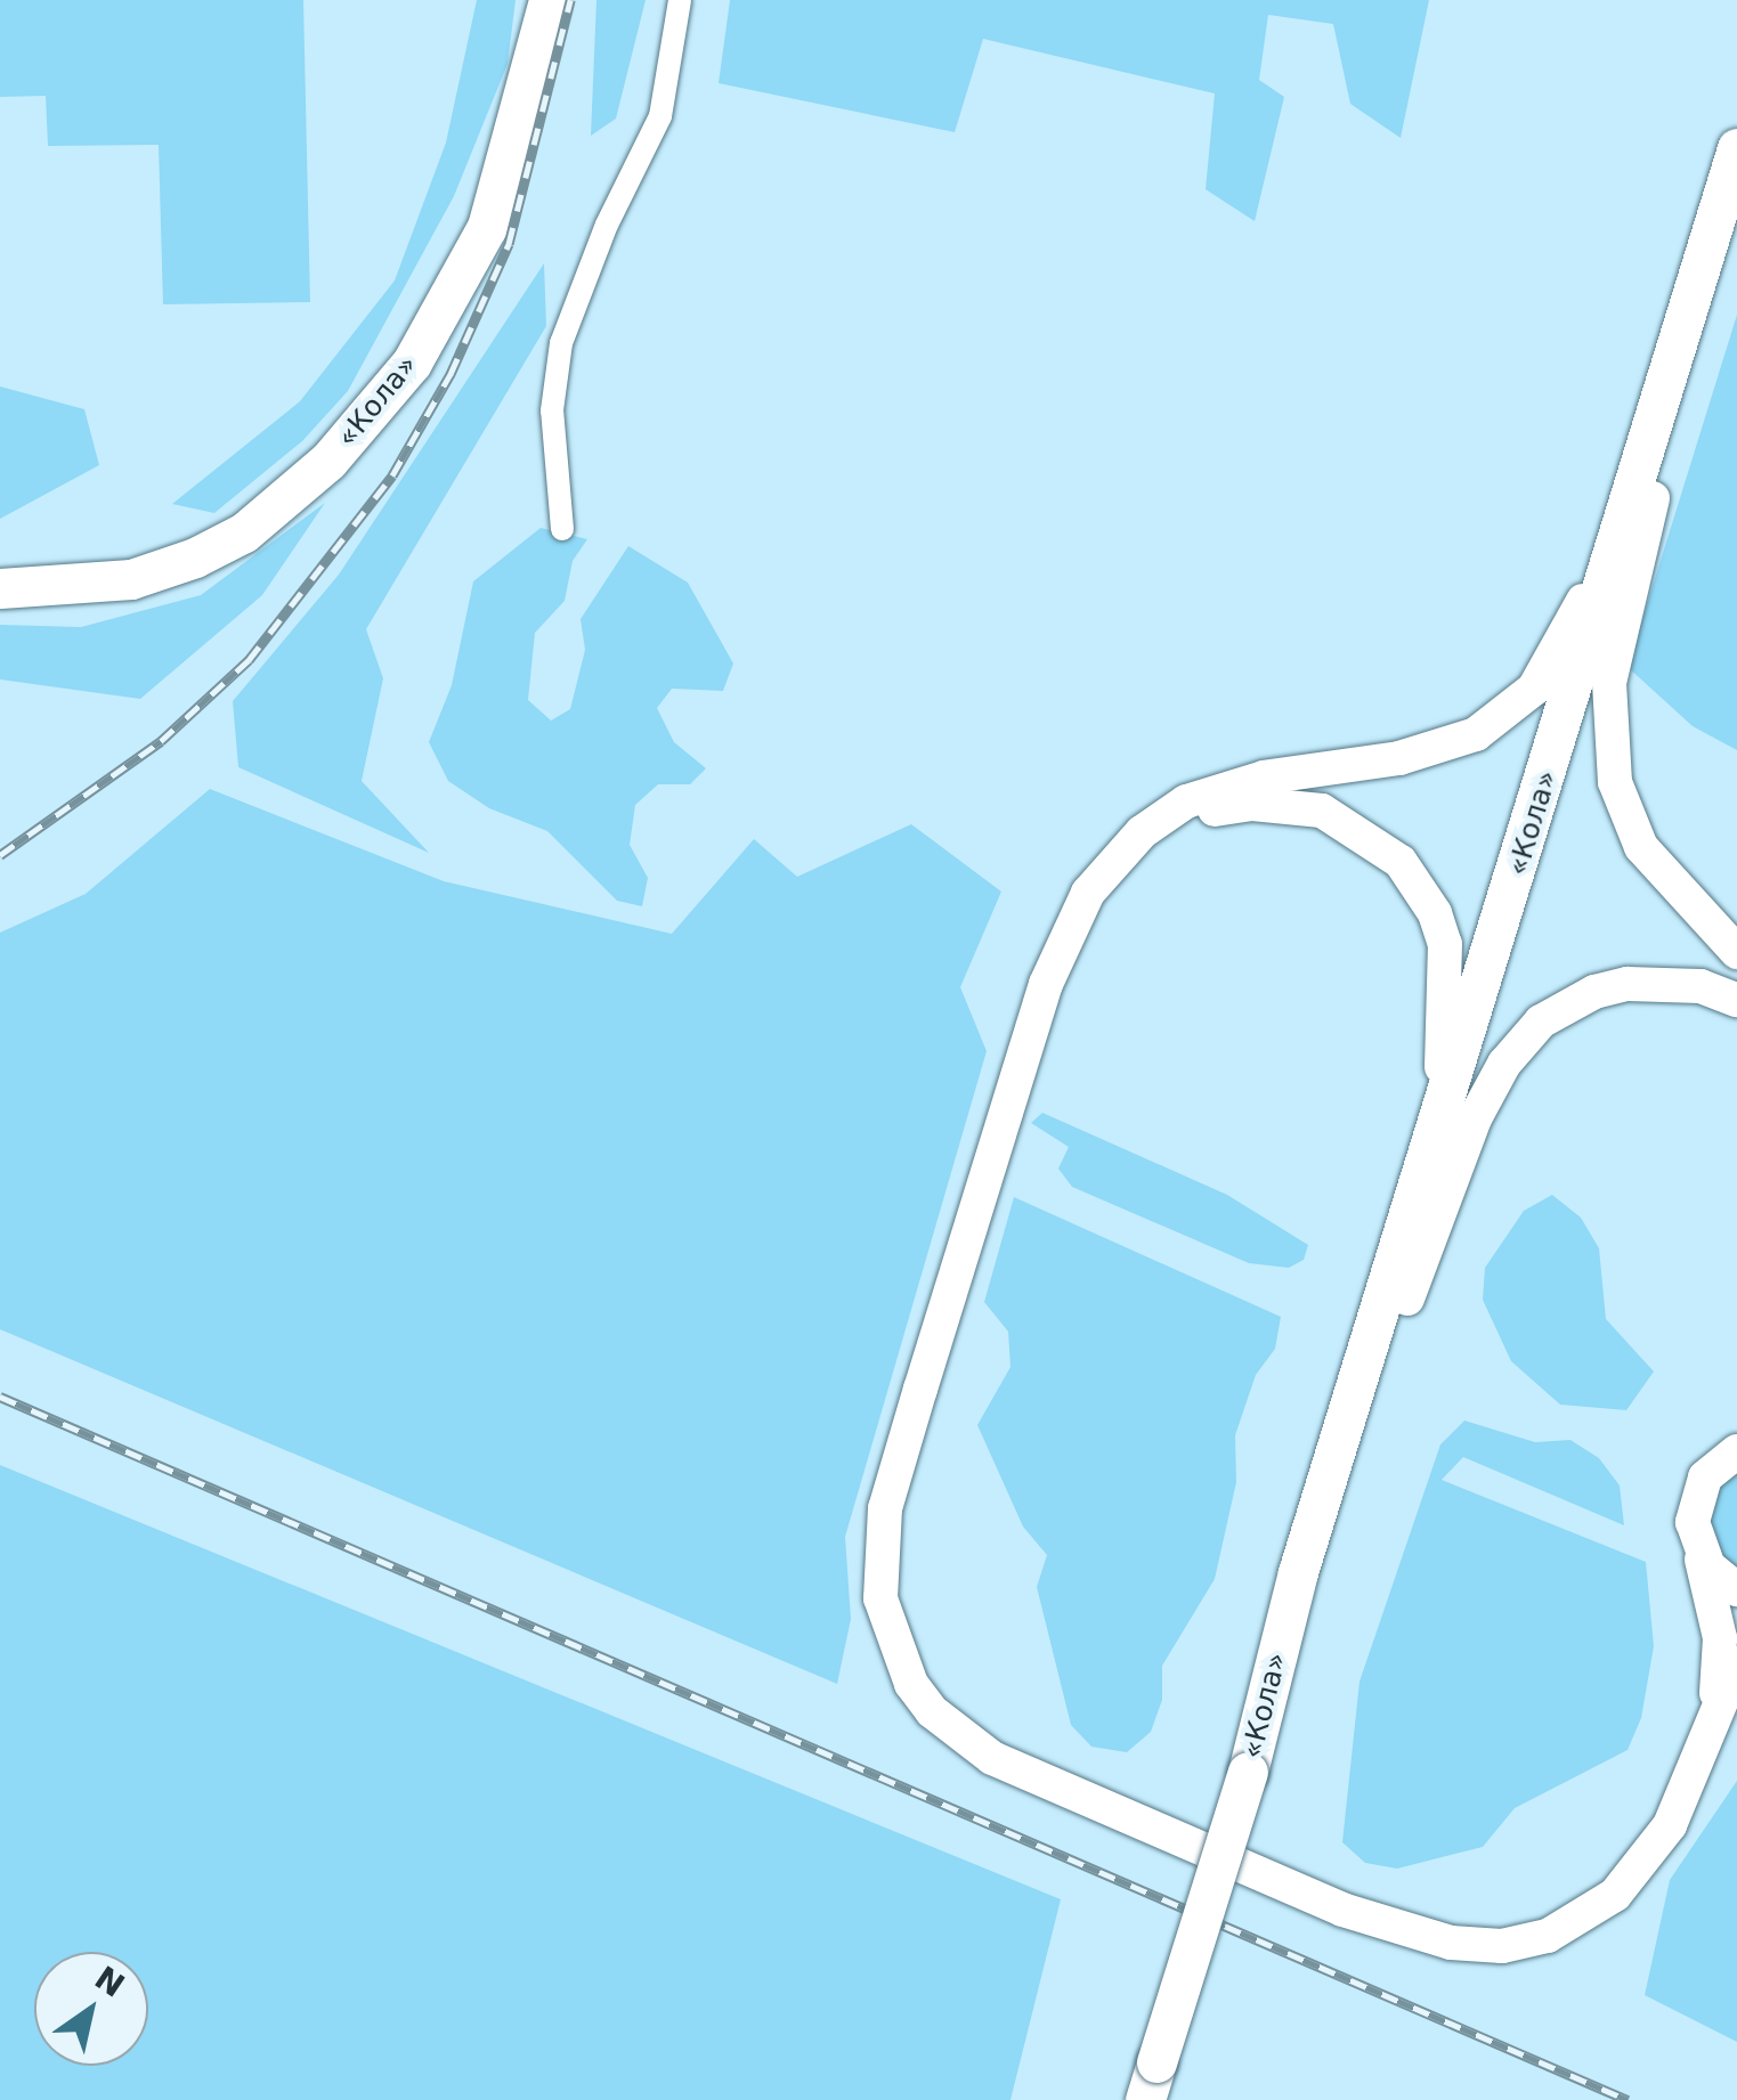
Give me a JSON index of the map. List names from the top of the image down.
{
  "streets": {
    "highway": ["«Кола»"]
  },
  "north": "top right"
}
